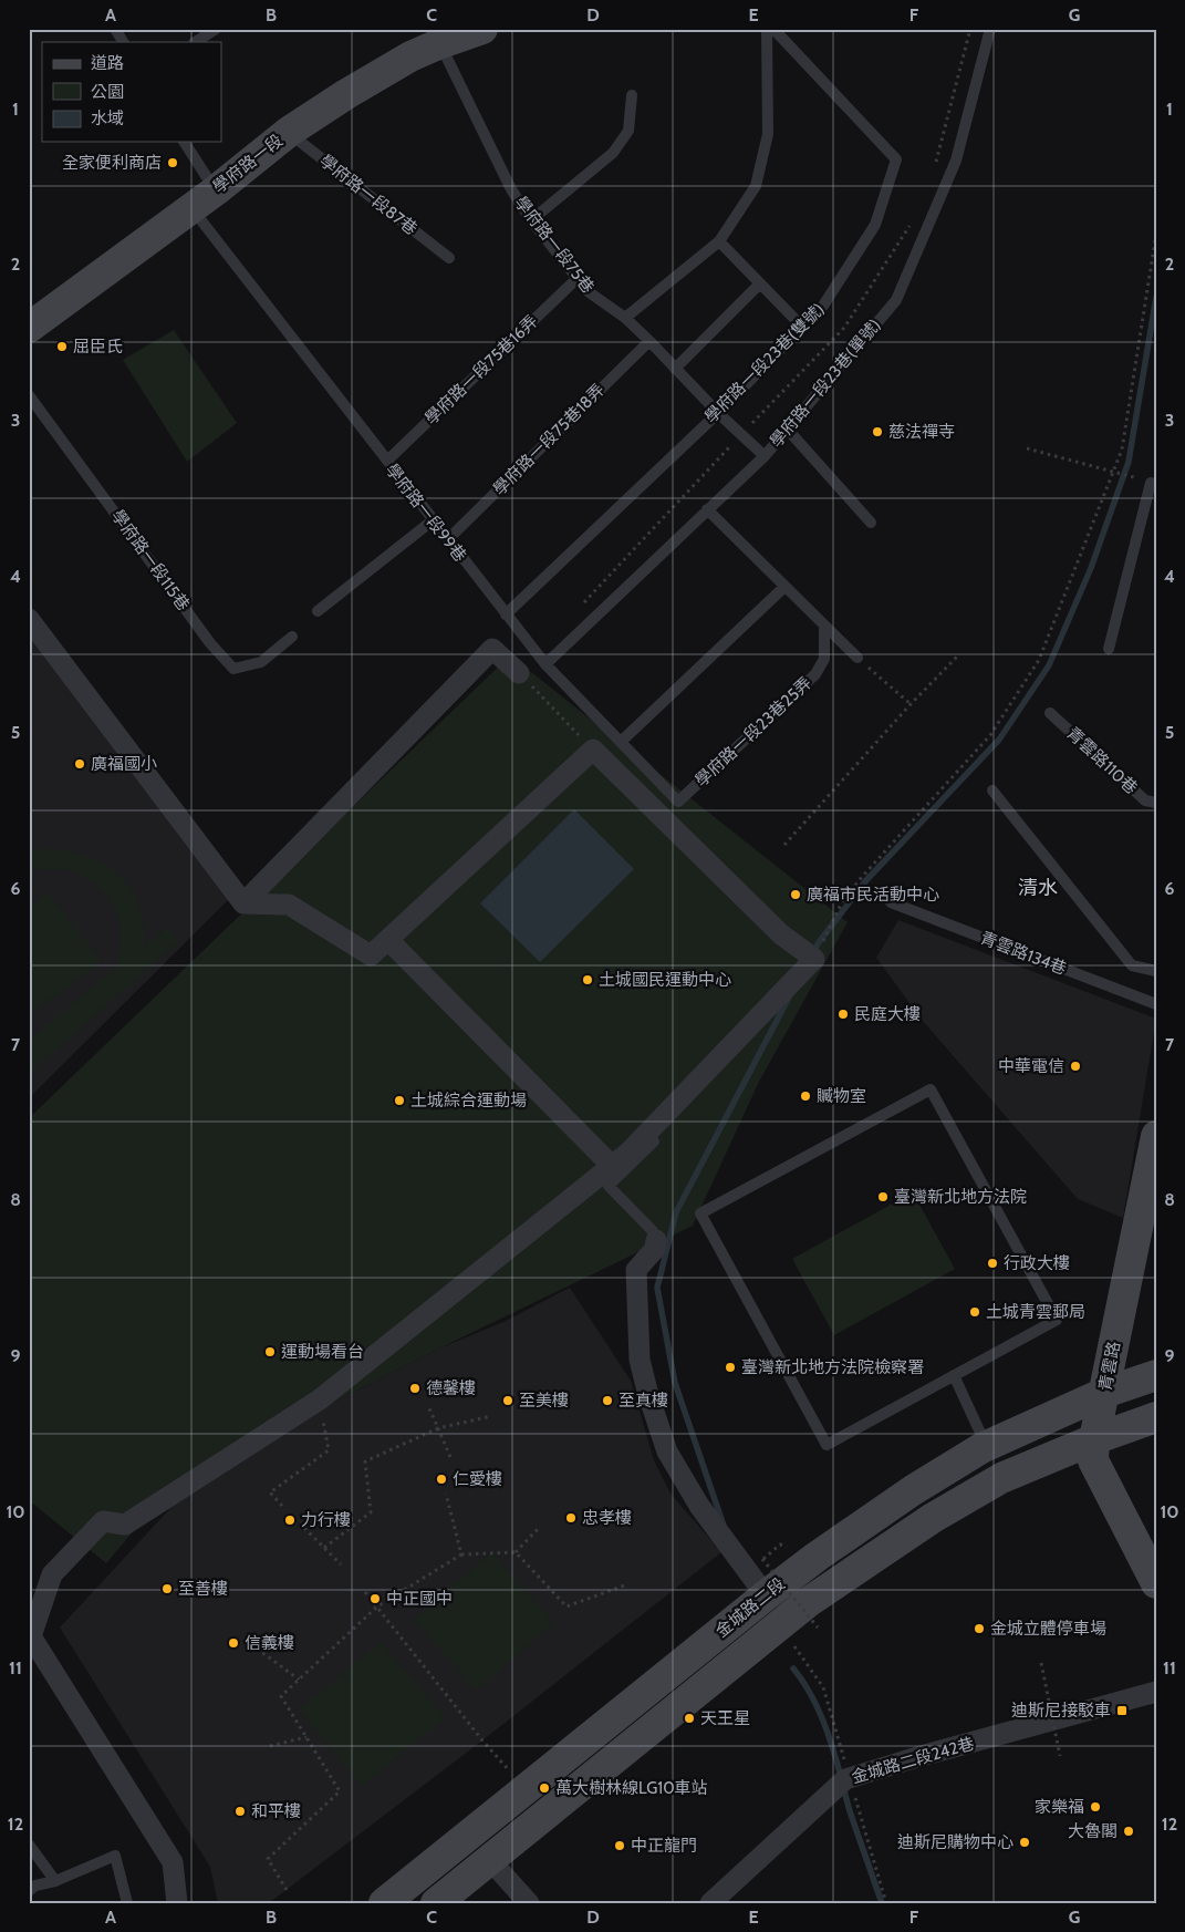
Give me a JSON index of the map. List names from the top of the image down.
{
  "streets": {
    "main road": ["學府路一段", "青雲路", "金城路二段"],
    "street": ["金城路二段242巷"],
    "lane": [
      "學府路一段87巷",
      "學府路一段75巷",
      "學府路一段23巷(雙號)",
      "學府路一段75巷16弄",
      "學府路一段23巷(單號)",
      "學府路一段75巷18弄",
      "學府路一段99巷",
      "學府路一段115巷",
      "學府路一段23巷25弄",
      "青雲路110巷",
      "青雲路134巷"
    ]
  },
  "crossings": [
    ["學府路一段", "學府路一段87巷"],
    ["學府路一段", "學府路一段75巷"],
    ["學府路一段", "學府路一段99巷"],
    ["學府路一段75巷", "學府路一段23巷(雙號)"],
    ["學府路一段75巷", "學府路一段75巷16弄"],
    ["學府路一段75巷", "學府路一段23巷(單號)"],
    ["學府路一段75巷", "學府路一段75巷18弄"],
    ["學府路一段23巷(雙號)", "學府路一段99巷"],
    ["學府路一段75巷16弄", "學府路一段99巷"],
    ["學府路一段23巷(單號)", "學府路一段99巷"],
    ["學府路一段75巷18弄", "學府路一段99巷"],
    ["學府路一段99巷", "學府路一段23巷25弄"],
    ["青雲路", "金城路二段"]
  ],
  "districts": ["清水"],
  "places": {
    "other": [
      "全家便利商店",
      "屈臣氏",
      "慈法禪寺",
      "廣福國小",
      "廣福市民活動中心",
      "土城國民運動中心",
      "民庭大樓",
      "中華電信",
      "贓物室",
      "土城綜合運動場",
      "臺灣新北地方法院",
      "行政大樓",
      "土城青雲郵局",
      "運動場看台",
      "臺灣新北地方法院檢察署",
      "德馨樓",
      "至美樓",
      "至真樓",
      "仁愛樓",
      "忠孝樓",
      "力行樓",
      "至善樓",
      "中正國中",
      "金城立體停車場",
      "信義樓",
      "天王星",
      "萬大樹林線LG10車站",
      "家樂福",
      "和平樓",
      "大魯閣",
      "迪斯尼購物中心",
      "中正龍門"
    ],
    "transit": ["迪斯尼接駁車"]
  },
  "legend": ["道路", "公園", "水域"],
  "grid": {
    "columns": [
      "A",
      "B",
      "C",
      "D",
      "E",
      "F",
      "G"
    ],
    "rows": [
      "1",
      "2",
      "3",
      "4",
      "5",
      "6",
      "7",
      "8",
      "9",
      "10",
      "11",
      "12"
    ]
  }
}
